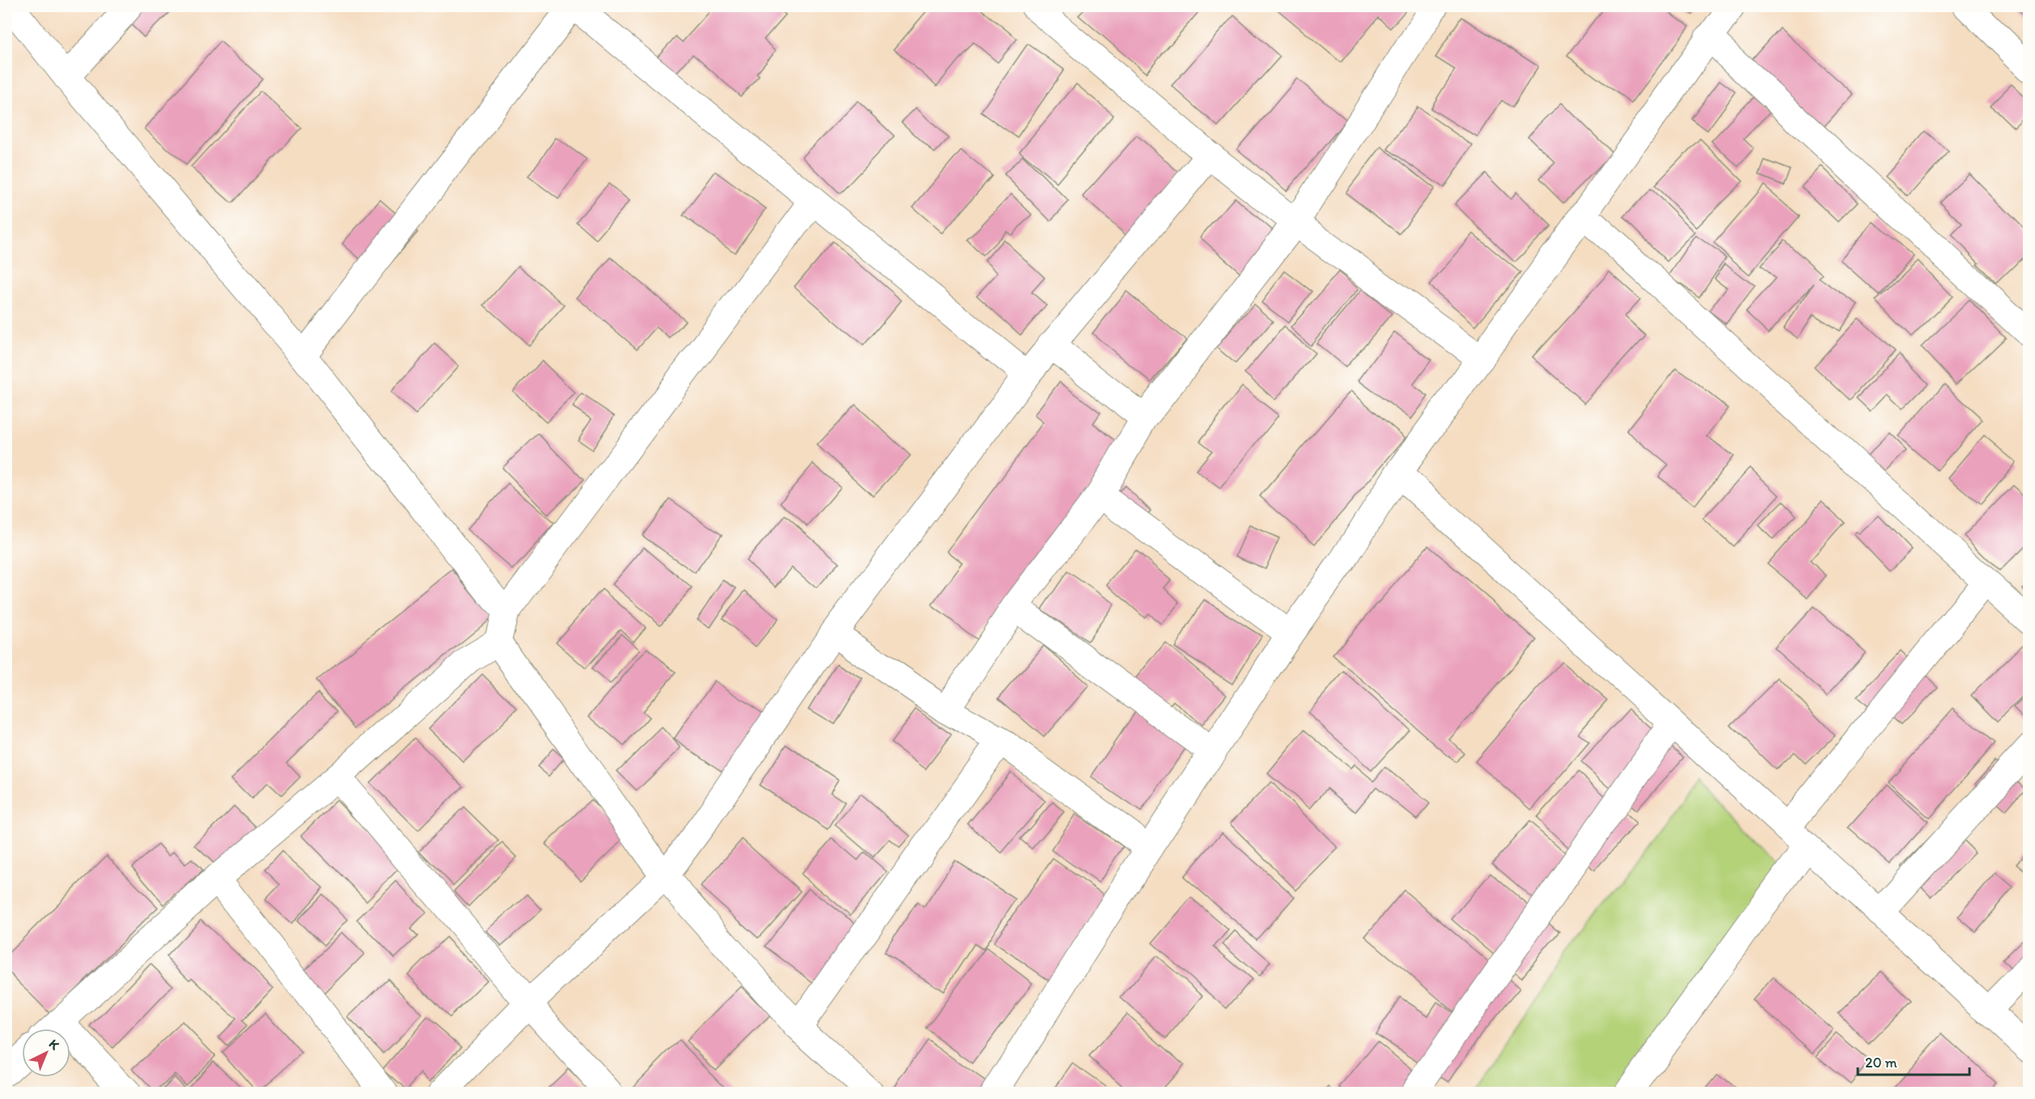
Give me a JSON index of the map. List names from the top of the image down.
{
  "scale_bar": "20 m",
  "north": "top right"
}
